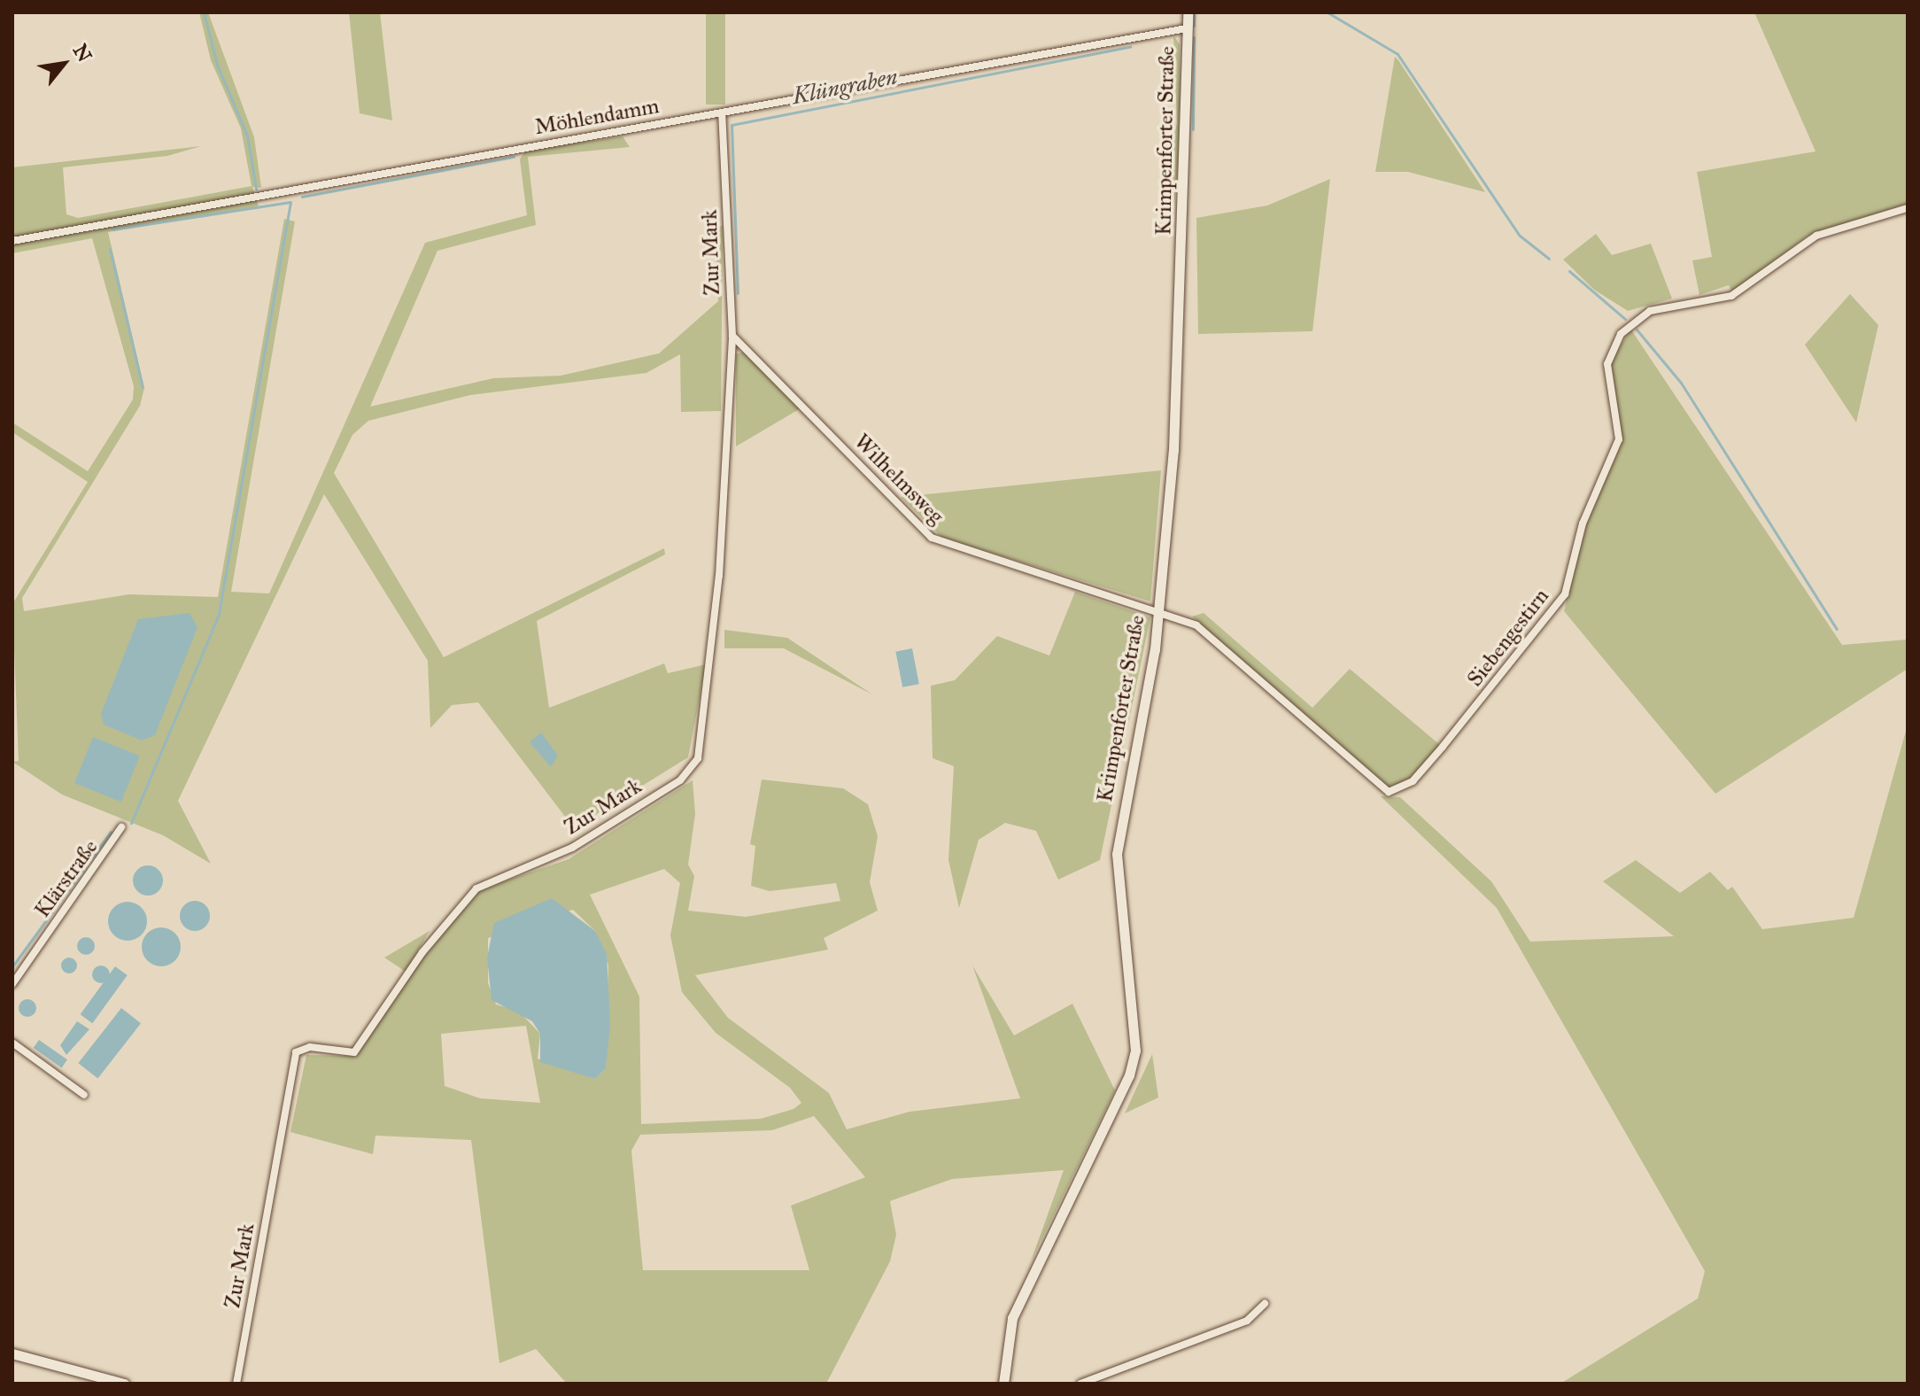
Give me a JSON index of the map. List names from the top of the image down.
{
  "streets": {
    "street": [
      "Möhlendamm",
      "Krimpenforter Straße",
      "Zur Mark",
      "Wilhelmsweg",
      "Siebengestirn",
      "Klärstraße"
    ]
  },
  "crossings": [
    ["Möhlendamm", "Krimpenforter Straße"],
    ["Möhlendamm", "Zur Mark"],
    ["Krimpenforter Straße", "Wilhelmsweg"],
    ["Krimpenforter Straße", "Siebengestirn"],
    ["Zur Mark", "Wilhelmsweg"],
    ["Wilhelmsweg", "Siebengestirn"]
  ],
  "water": ["Klüngraben"],
  "north": "top right"
}
